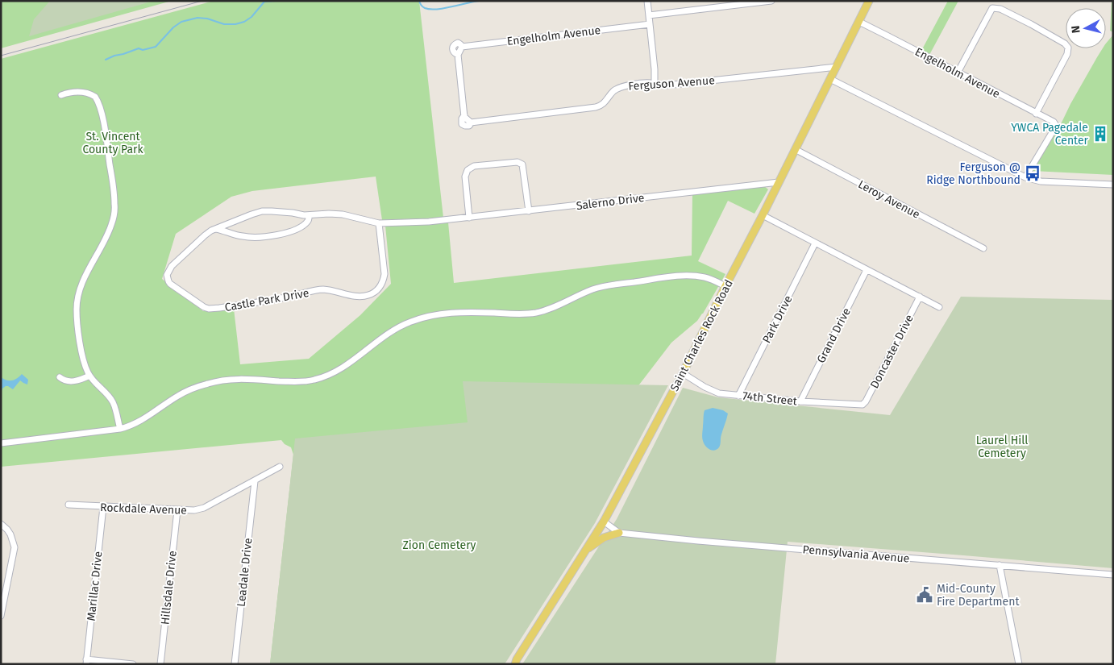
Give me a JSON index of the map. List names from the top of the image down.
{
  "streets": {
    "main road": ["Saint Charles Rock Road"],
    "street": [
      "Engelholm Avenue",
      "Ferguson Avenue",
      "Leroy Avenue",
      "Salerno Drive",
      "Castle Park Drive",
      "Park Drive",
      "Grand Drive",
      "Doncaster Drive",
      "74th Street",
      "Rockdale Avenue",
      "Pennsylvania Avenue",
      "Leadale Drive",
      "Marillac Drive",
      "Hillsdale Drive"
    ]
  },
  "crossings": [
    ["Engelholm Avenue", "Ferguson Avenue"],
    ["Engelholm Avenue", "Saint Charles Rock Road"],
    ["Ferguson Avenue", "Saint Charles Rock Road"],
    ["Leroy Avenue", "Saint Charles Rock Road"],
    ["Salerno Drive", "Castle Park Drive"],
    ["Salerno Drive", "Saint Charles Rock Road"],
    ["Park Drive", "74th Street"],
    ["Saint Charles Rock Road", "74th Street"],
    ["Grand Drive", "74th Street"],
    ["Doncaster Drive", "74th Street"],
    ["Rockdale Avenue", "Leadale Drive"],
    ["Rockdale Avenue", "Marillac Drive"],
    ["Rockdale Avenue", "Hillsdale Drive"]
  ],
  "parks": ["St. Vincent County Park", "Laurel Hill Cemetery", "Zion Cemetery"],
  "places": {
    "building": ["YWCA Pagedale Center"],
    "bus stop": ["Ferguson @ Ridge Northbound"],
    "public building": ["Mid-County Fire Department"]
  },
  "north": "left"
}
